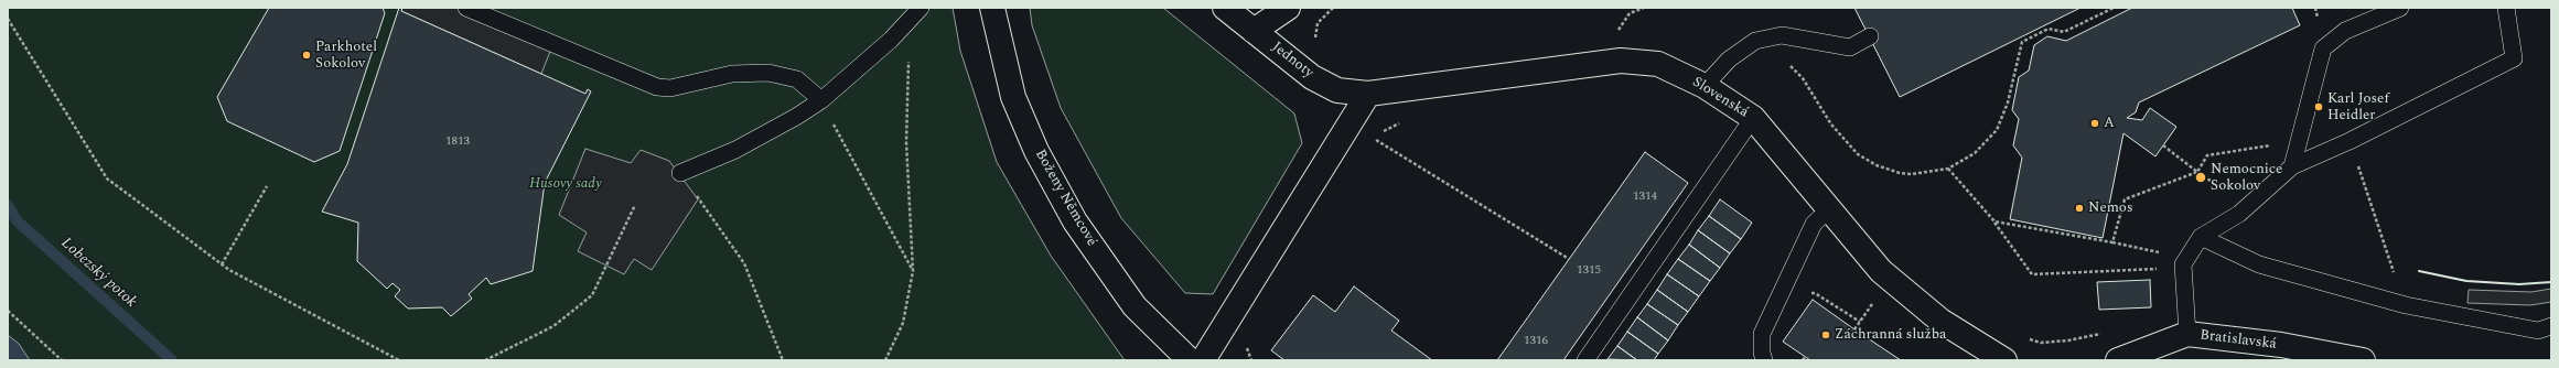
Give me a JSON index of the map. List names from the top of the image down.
{
  "streets": {
    "street": [
      "Jednoty",
      "Slovenská",
      "Boženy Němcové",
      "Bratislavská"
    ]
  },
  "crossings": [
    ["Jednoty", "Slovenská"]
  ],
  "water": ["Lobezský potok"],
  "parks": ["Husovy sady"],
  "places": [
    "Parkhotel Sokolov",
    "Karl Josef Heidler",
    "A",
    "Nemocnice Sokolov",
    "Nemos",
    "Záchranná služba"
  ],
  "house_numbers": [
    "1813",
    "1314",
    "1315",
    "1316"
  ]
}
